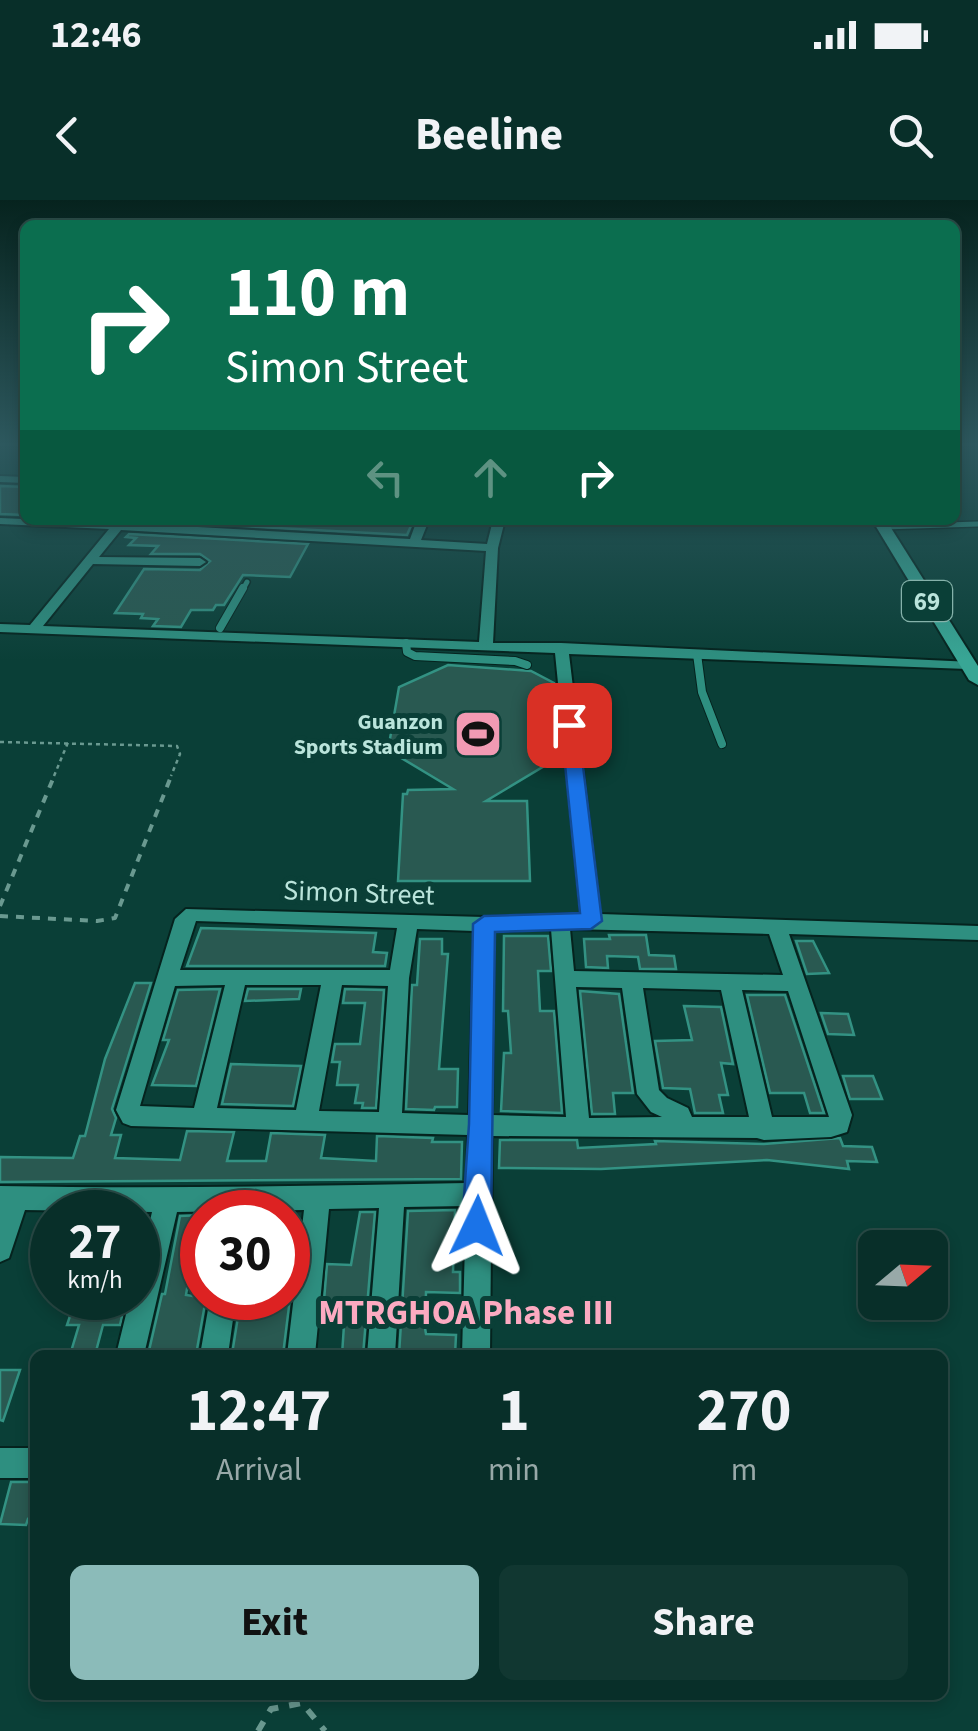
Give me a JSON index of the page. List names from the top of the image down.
{
  "streets": {
    "main road": ["69"],
    "street": ["Simon Street"]
  },
  "districts": ["MTRGHOA Phase III"],
  "places": {
    "sports": ["Guanzon Sports Stadium"]
  },
  "north": "right",
  "page": {
    "status": "12:46",
    "header": "Beeline",
    "turn": ["110 m", "Simon Street"],
    "speed": "27 km/h",
    "limit": "30",
    "eta": [
      "12:47",
      "Arrival",
      "1",
      "min",
      "270",
      "m"
    ],
    "buttons": ["Exit", "Share"]
  }
}
